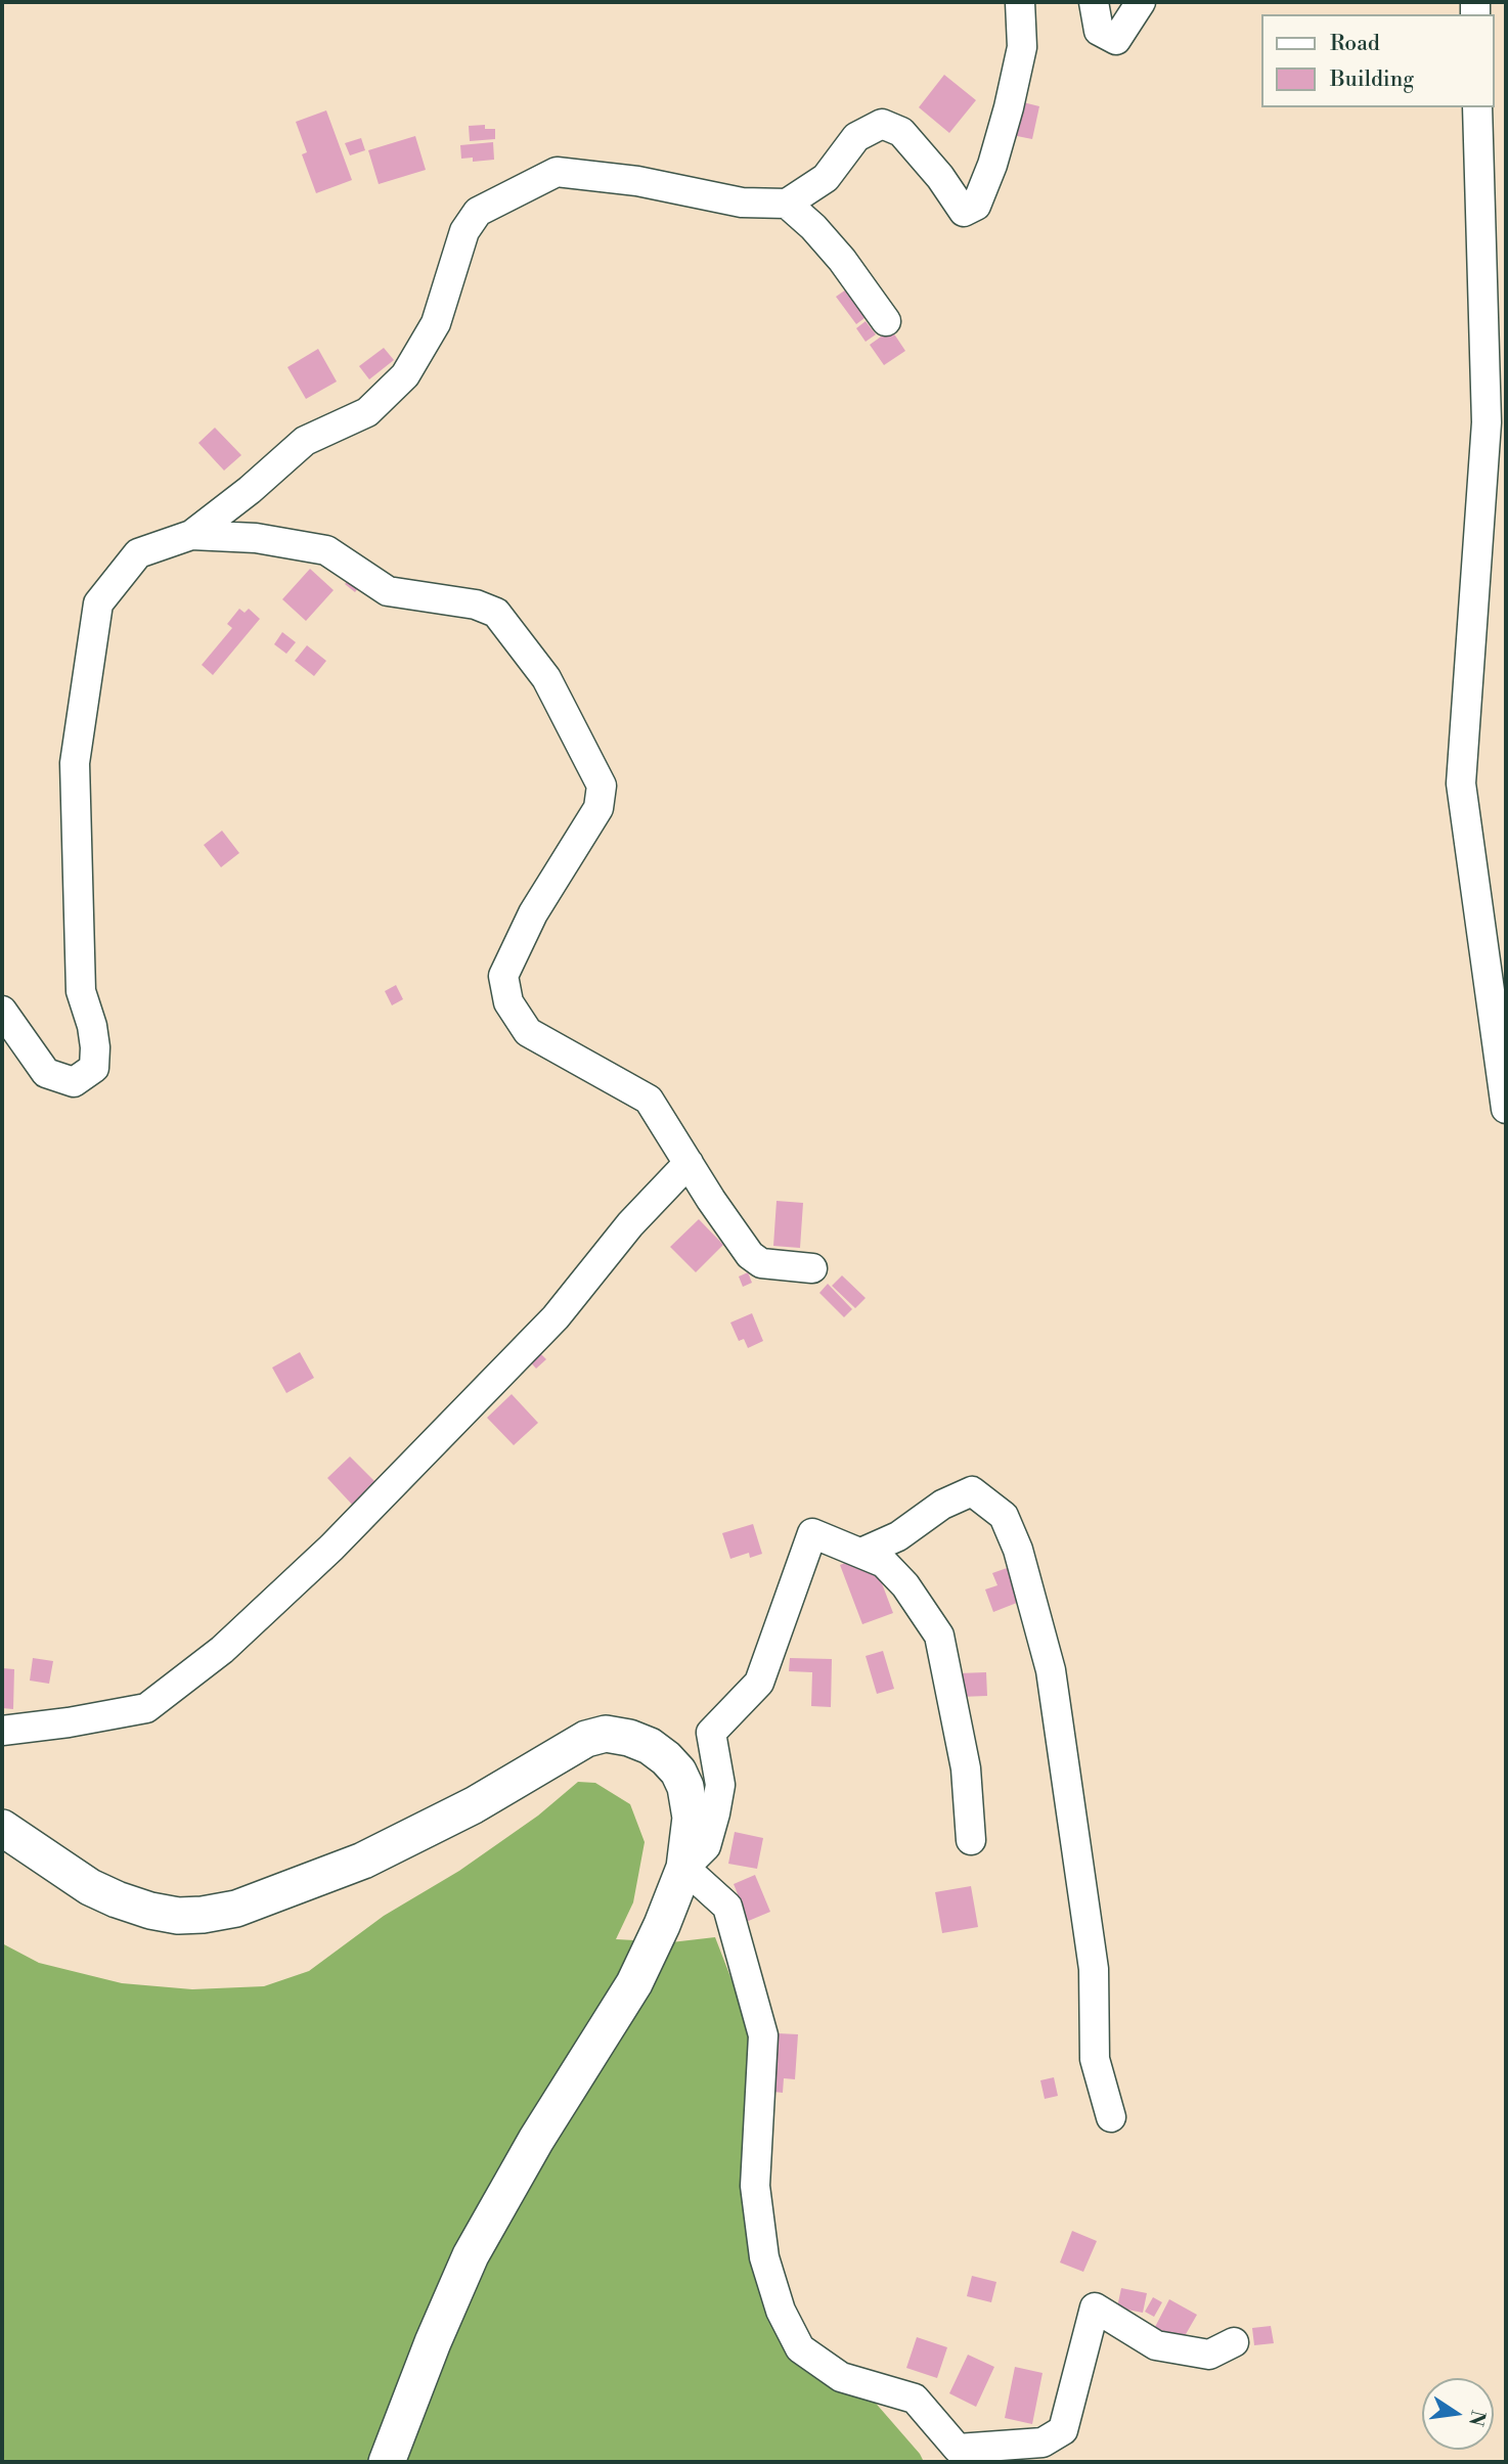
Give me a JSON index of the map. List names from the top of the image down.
{
  "legend": ["Road", "Building"],
  "north": "right"
}
